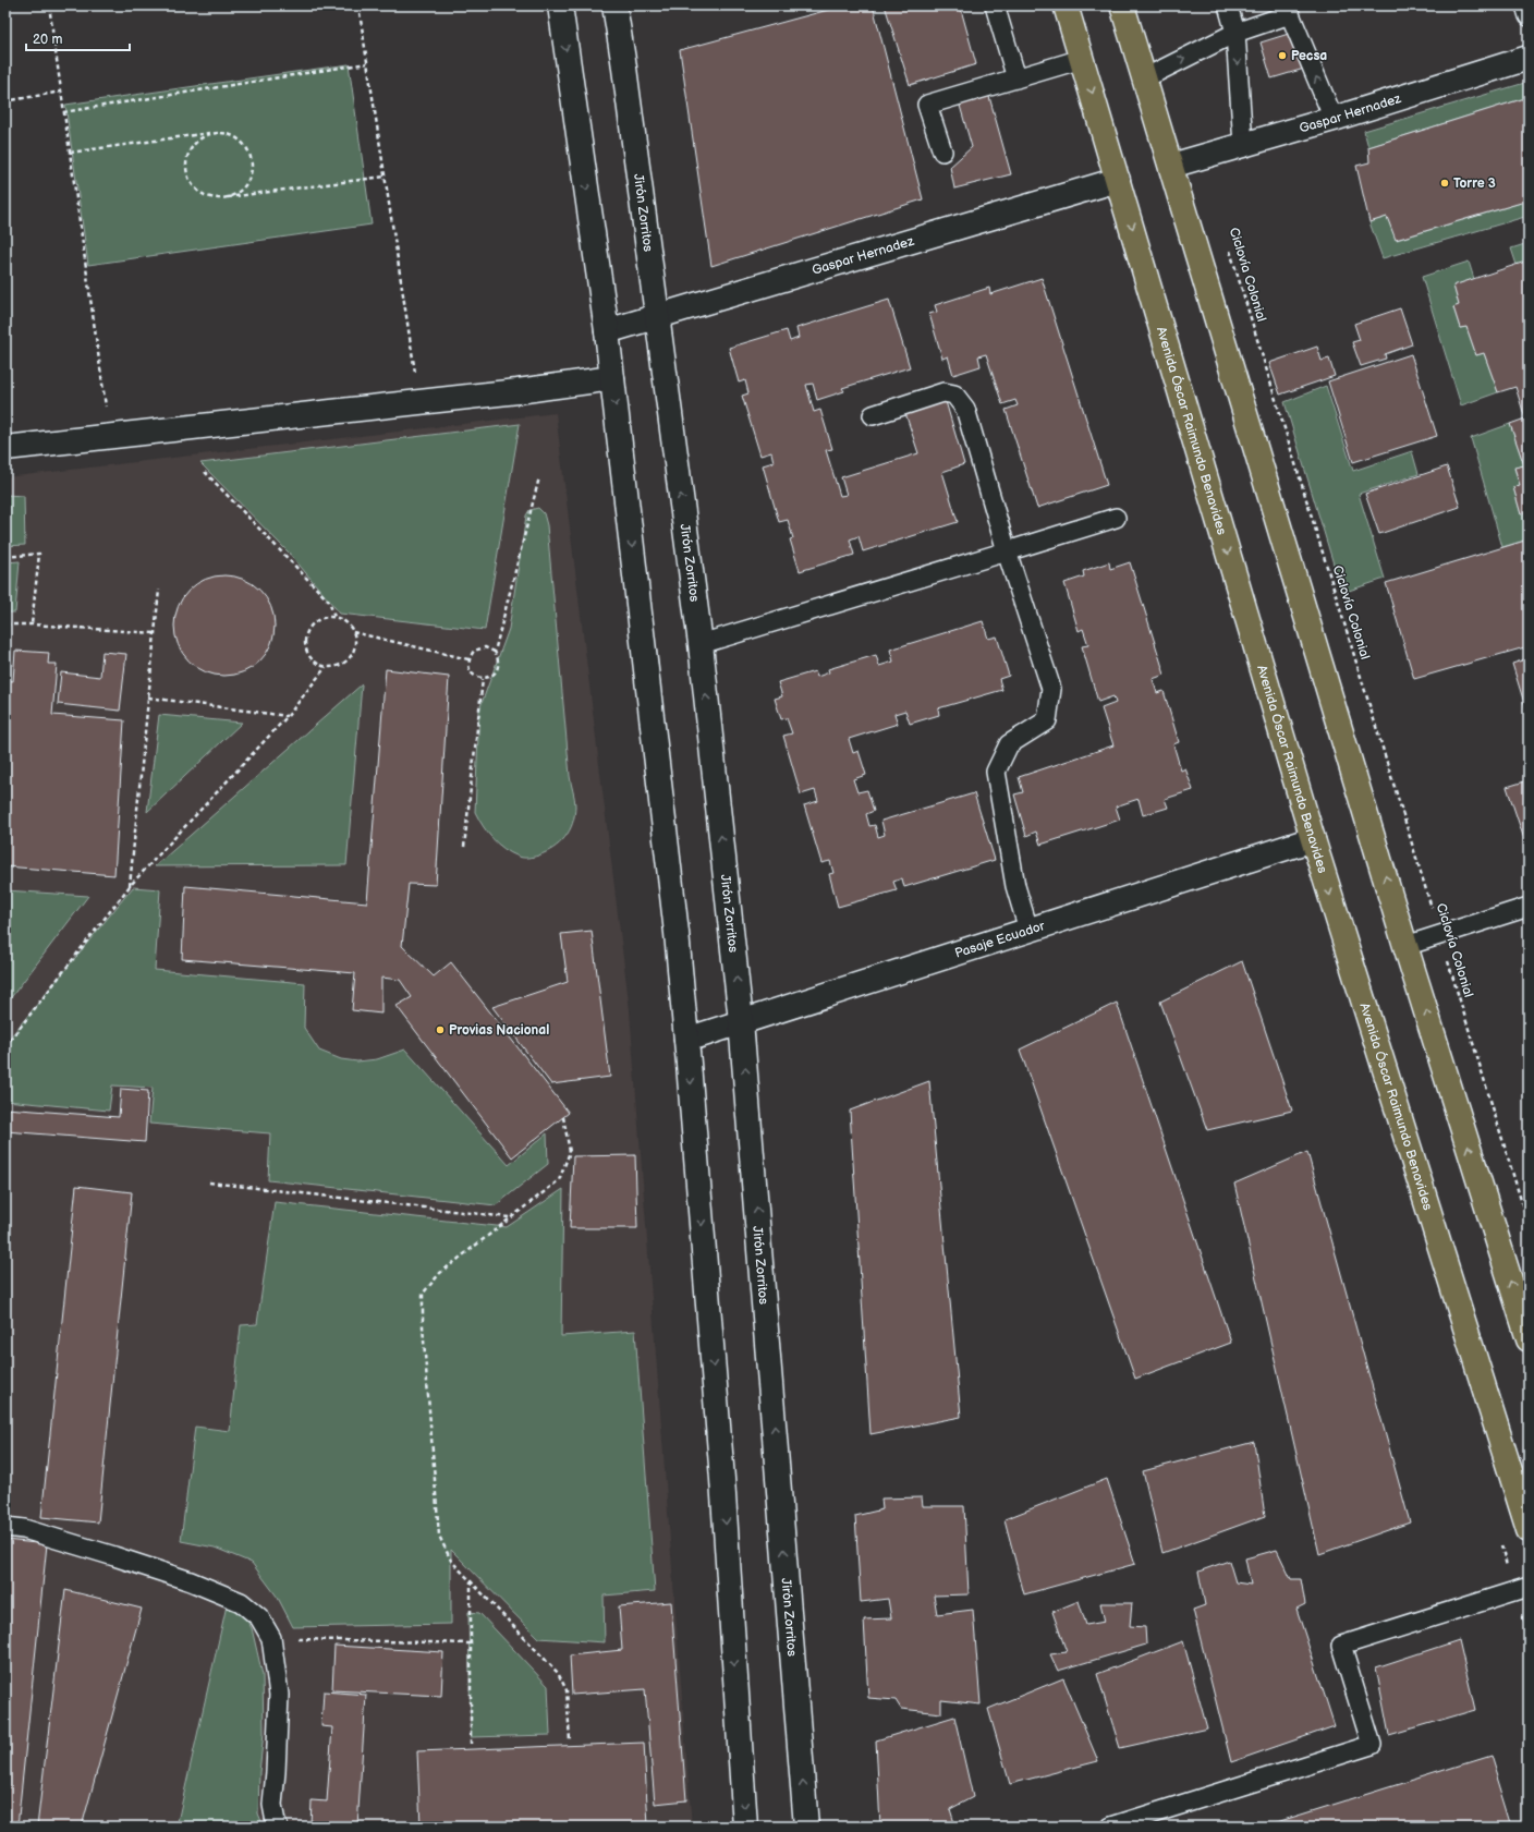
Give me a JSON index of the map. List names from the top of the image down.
{
  "streets": {
    "main road": [
      "Gaspar Hernadez",
      "Jirón Zorritos",
      "Avenida Óscar Raimundo Benavides",
      "Pasaje Ecuador"
    ],
    "path": ["Ciclovía Colonial"]
  },
  "crossings": [
    ["Gaspar Hernadez", "Jirón Zorritos"],
    ["Gaspar Hernadez", "Avenida Óscar Raimundo Benavides"],
    ["Jirón Zorritos", "Pasaje Ecuador"],
    ["Avenida Óscar Raimundo Benavides", "Pasaje Ecuador"]
  ],
  "places": ["Pecsa", "Torre 3", "Provias Nacional"],
  "scale_bar": "20 m"
}
